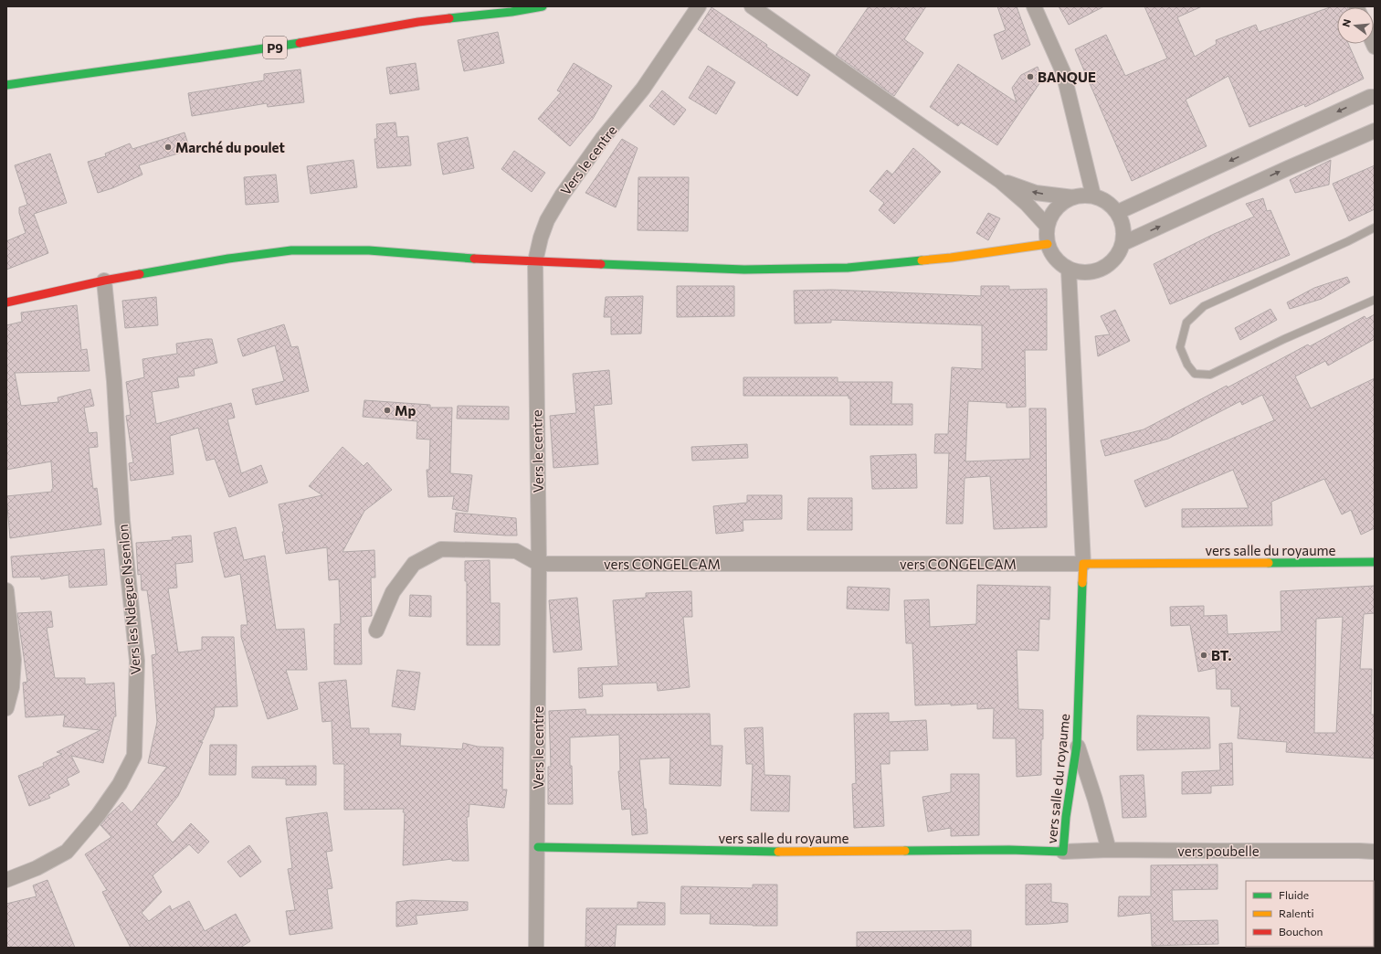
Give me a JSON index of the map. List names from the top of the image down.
{
  "streets": {
    "street": [
      "P9",
      "Vers le centre",
      "vers salle du royaume",
      "vers CONGELCAM",
      "Vers les Ndegue Nsenlon",
      "vers poubelle"
    ]
  },
  "crossings": [
    ["Vers le centre", "vers salle du royaume"],
    ["Vers le centre", "vers CONGELCAM"],
    ["vers salle du royaume", "vers CONGELCAM"],
    ["vers salle du royaume", "vers poubelle"]
  ],
  "places": [
    "BANQUE",
    "Marché du poulet",
    "Mp",
    "BT."
  ],
  "legend": ["Fluide", "Ralenti", "Bouchon"],
  "north": "left"
}
